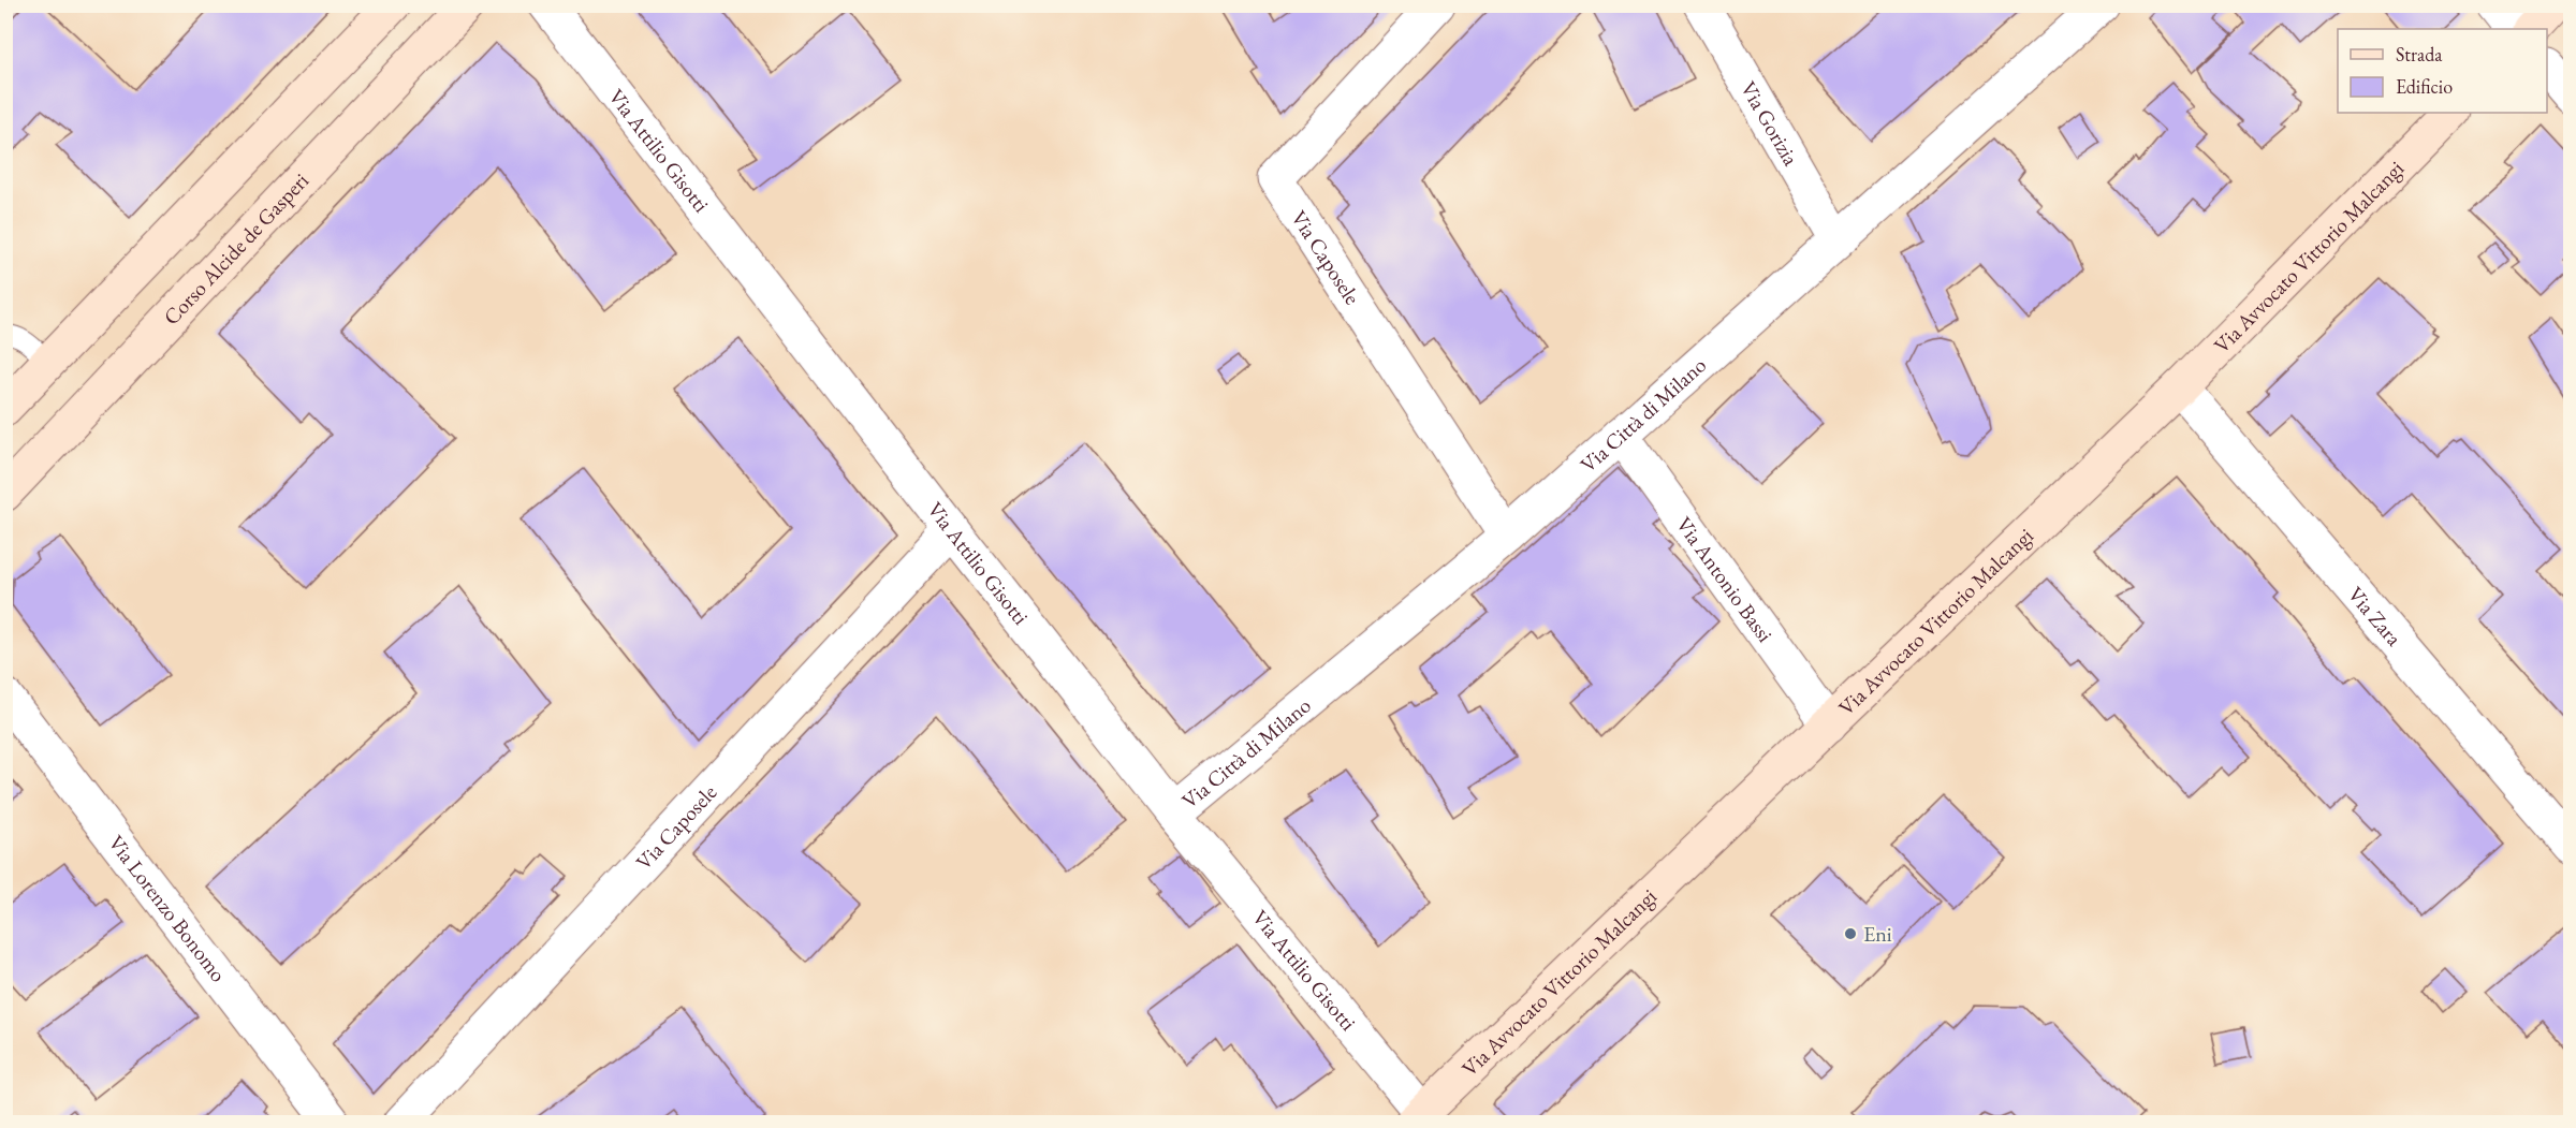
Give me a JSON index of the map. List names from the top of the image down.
{
  "streets": {
    "main road": ["Corso Alcide de Gasperi", "Via Avvocato Vittorio Malcangi"],
    "street": [
      "Via Gorizia",
      "Via Attilio Gisotti",
      "Via Caposele",
      "Via Città di Milano",
      "Via Antonio Bassi",
      "Via Zara",
      "Via Lorenzo Bonomo"
    ]
  },
  "crossings": [
    ["Via Gorizia", "Via Città di Milano"],
    ["Via Attilio Gisotti", "Via Avvocato Vittorio Malcangi"],
    ["Via Attilio Gisotti", "Via Caposele"],
    ["Via Attilio Gisotti", "Via Città di Milano"],
    ["Via Avvocato Vittorio Malcangi", "Via Antonio Bassi"],
    ["Via Avvocato Vittorio Malcangi", "Via Zara"],
    ["Via Caposele", "Via Città di Milano"],
    ["Via Città di Milano", "Via Antonio Bassi"]
  ],
  "places": ["Eni"],
  "legend": ["Strada", "Edificio"]
}
